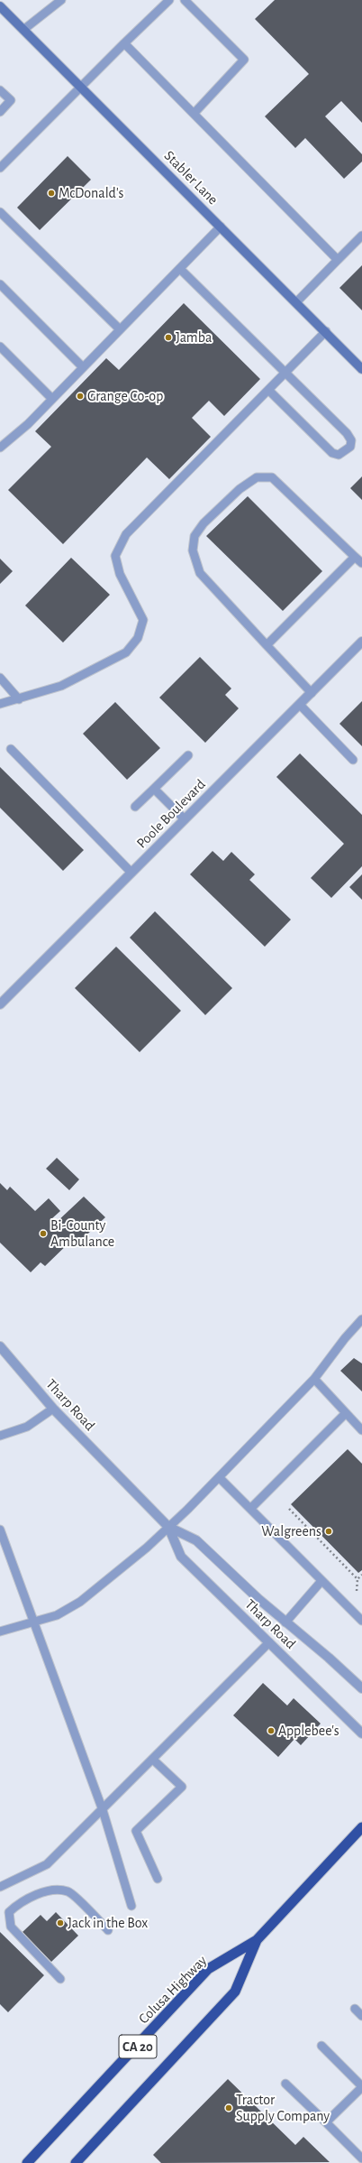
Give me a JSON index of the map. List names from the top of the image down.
{
  "streets": {
    "highway": ["Colusa Highway", "CA 20"],
    "main road": ["Stabler Lane"],
    "street": ["Poole Boulevard", "Tharp Road"]
  },
  "places": [
    "McDonald's",
    "Jamba",
    "Grange Co-op",
    "Bi-County Ambulance",
    "Walgreens",
    "Applebee's",
    "Jack in the Box",
    "Tractor Supply Company"
  ]
}
